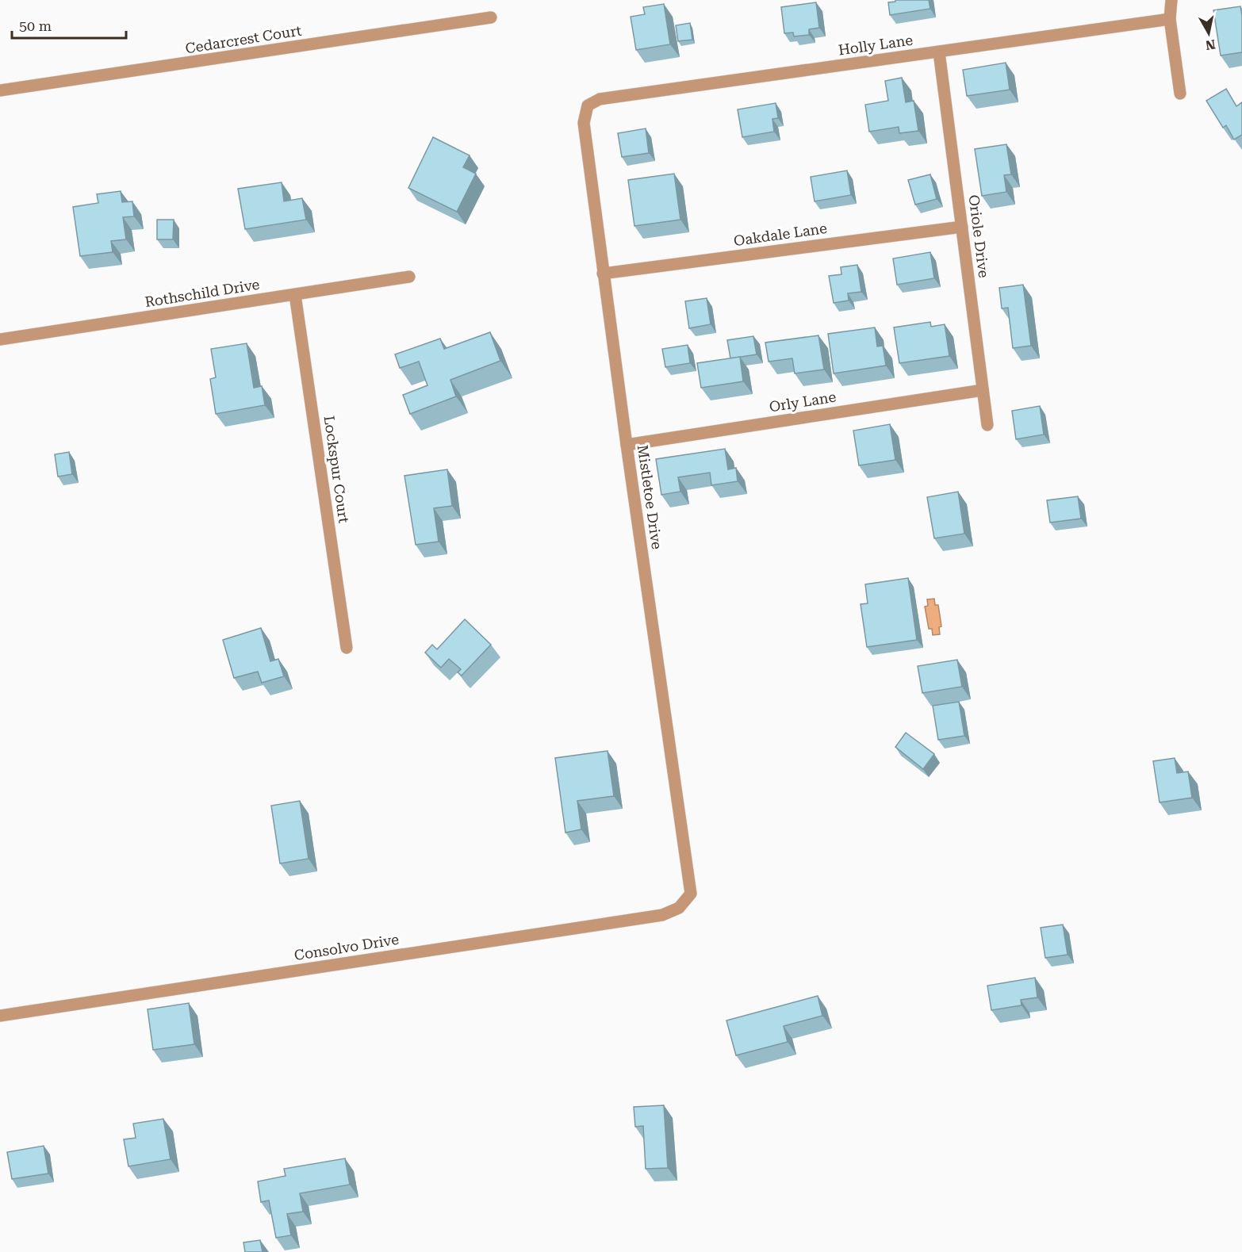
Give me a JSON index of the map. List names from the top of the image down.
{
  "streets": {
    "street": [
      "Cedarcrest Court",
      "Holly Lane",
      "Oakdale Lane",
      "Oriole Drive",
      "Rothschild Drive",
      "Orly Lane",
      "Lockspur Court",
      "Mistletoe Drive",
      "Consolvo Drive"
    ]
  },
  "crossings": [
    ["Holly Lane", "Oriole Drive"],
    ["Holly Lane", "Mistletoe Drive"],
    ["Oakdale Lane", "Oriole Drive"],
    ["Oakdale Lane", "Mistletoe Drive"],
    ["Oriole Drive", "Orly Lane"],
    ["Rothschild Drive", "Lockspur Court"],
    ["Orly Lane", "Mistletoe Drive"],
    ["Mistletoe Drive", "Consolvo Drive"]
  ],
  "scale_bar": "50 m",
  "north": "bottom"
}
